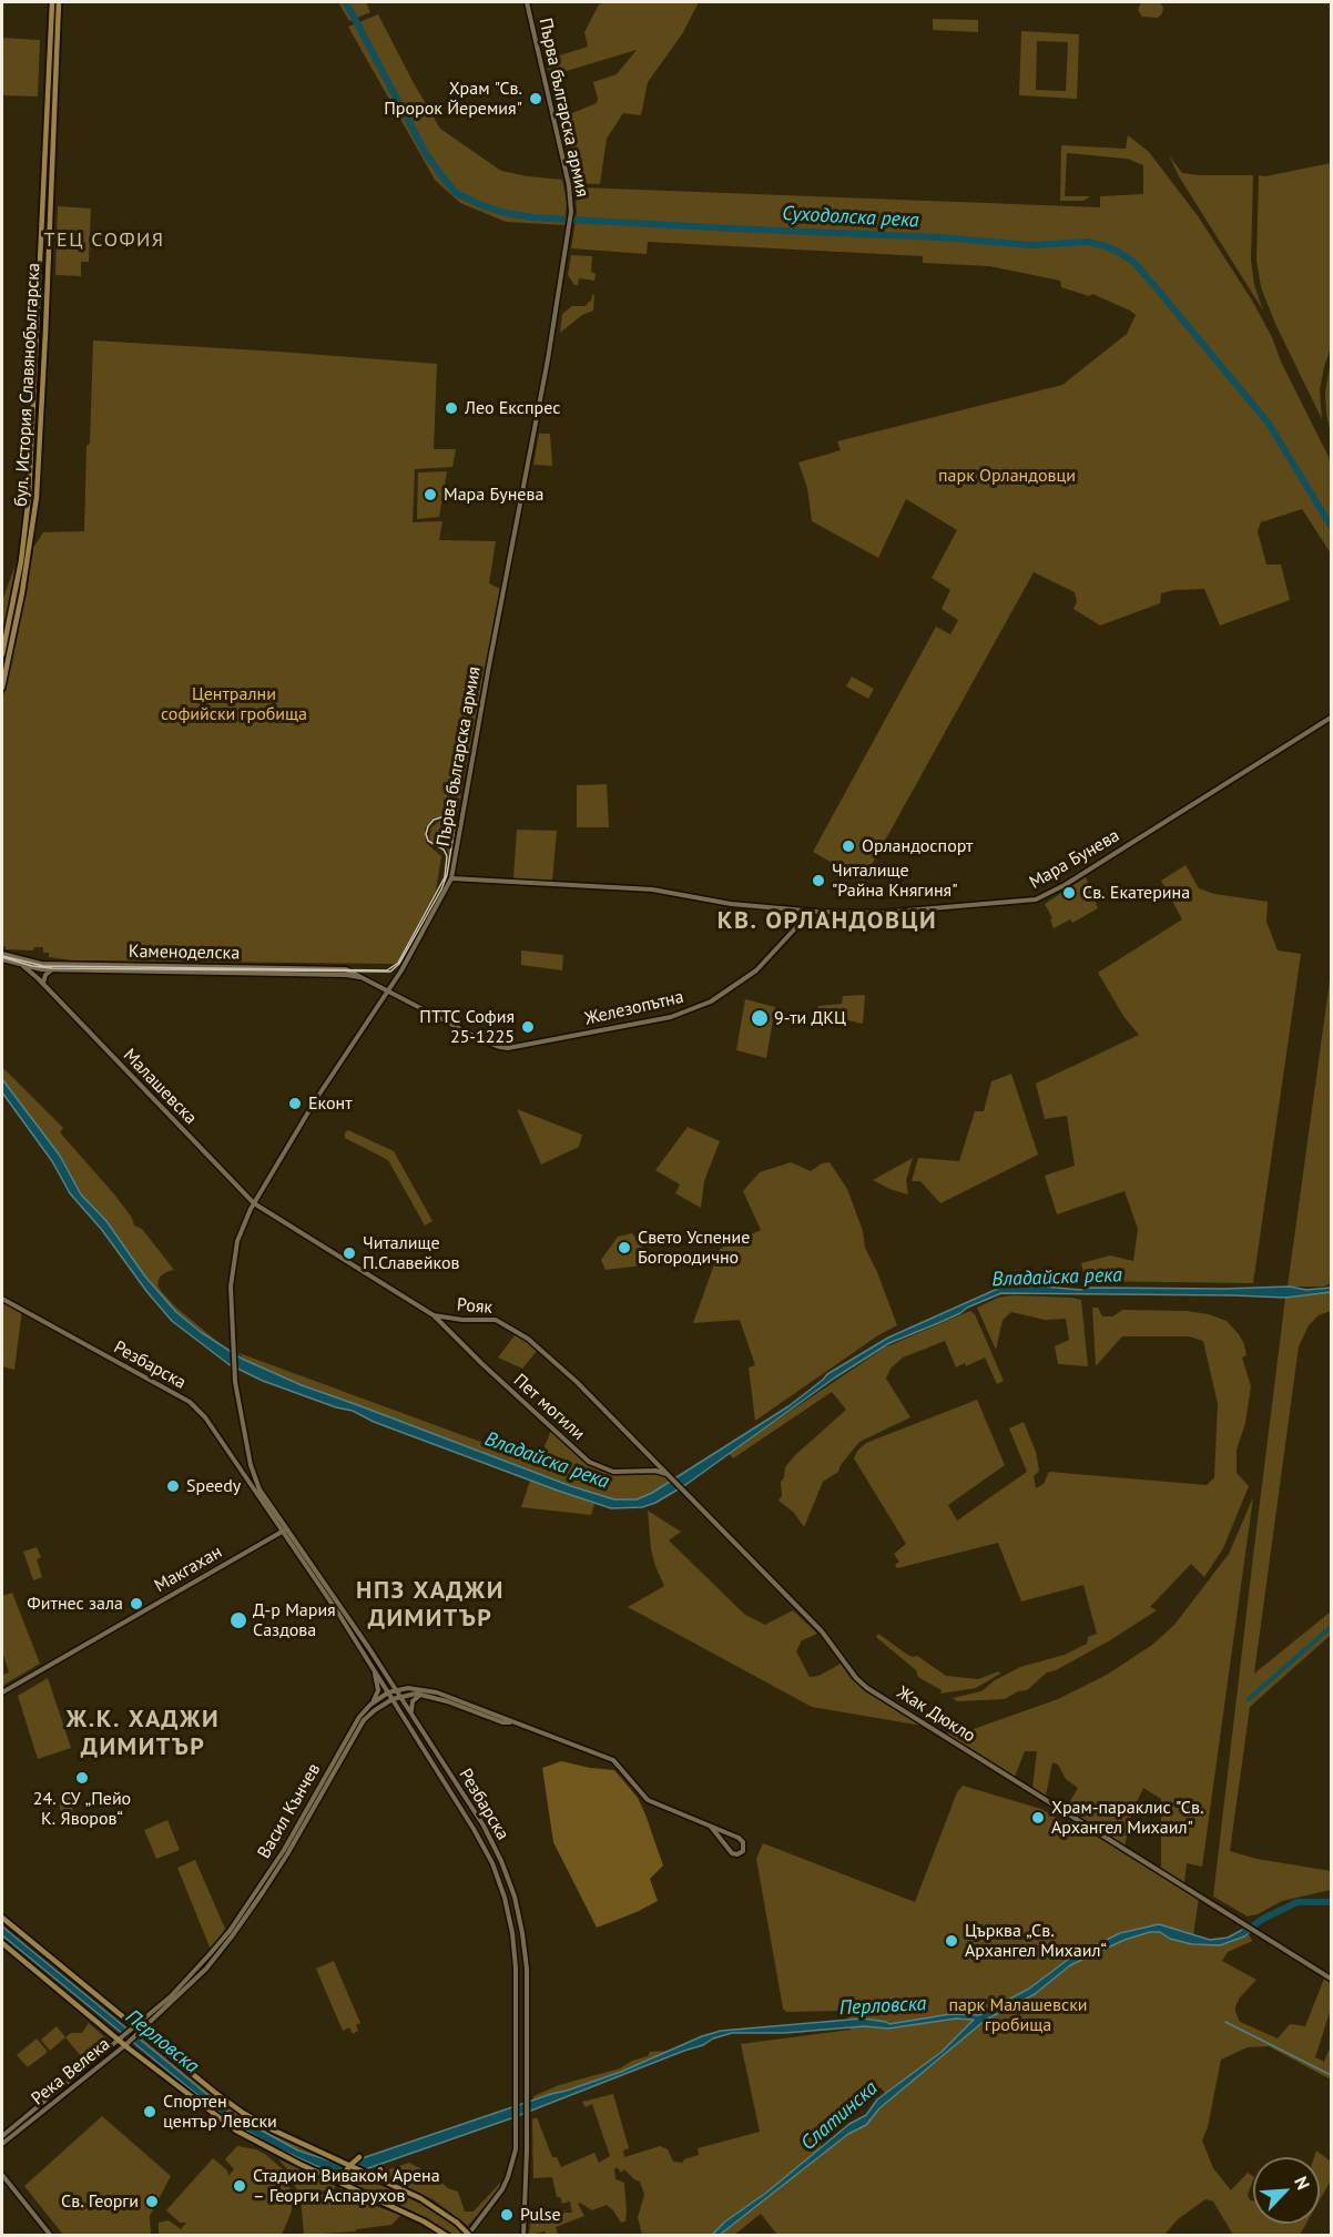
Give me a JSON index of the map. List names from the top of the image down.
{
  "streets": {
    "main road": ["бул. История Славянобългарска"],
    "street": [
      "Първа българска армия",
      "Мара Бунева",
      "Каменоделска",
      "Железопътна",
      "Малашевска",
      "Рояк",
      "Резбарска",
      "Пет могили",
      "Макгахан",
      "Жак Дюкло",
      "Васил Кънчев",
      "Река Велека"
    ]
  },
  "crossings": [
    ["Първа българска армия", "Мара Бунева"],
    ["Първа българска армия", "Каменоделска"],
    ["Първа българска армия", "Малашевска"],
    ["Първа българска армия", "Рояк"],
    ["Първа българска армия", "Резбарска"],
    ["Мара Бунева", "Железопътна"],
    ["Каменоделска", "Железопътна"],
    ["Каменоделска", "Малашевска"],
    ["Малашевска", "Рояк"],
    ["Рояк", "Пет могили"],
    ["Рояк", "Жак Дюкло"],
    ["Резбарска", "Макгахан"],
    ["Резбарска", "Васил Кънчев"],
    ["Пет могили", "Жак Дюкло"],
    ["Васил Кънчев", "Река Велека"]
  ],
  "districts": [
    "ТЕЦ СОФИЯ",
    "КВ. ОРЛАНДОВЦИ",
    "НПЗ ХАДЖИ ДИМИТЪР",
    "Ж.К. ХАДЖИ ДИМИТЪР"
  ],
  "water": [
    "Суходолска река",
    "Владайска река",
    "Перловска",
    "Слатинска"
  ],
  "parks": ["парк Орландовци", "Централни софийски гробища", "парк Малашевски гробища"],
  "places": [
    "Храм \"Св. Пророк Йеремия\"",
    "Лео Експрес",
    "Мара Бунева",
    "Орландоспорт",
    "Читалище \"Райна Княгиня\"",
    "Св. Екатерина",
    "9-ти ДКЦ",
    "ПТТС София 25-1225",
    "Еконт",
    "Свето Успение Богородично",
    "Читалище П.Славейков",
    "Speedy",
    "Фитнес зала",
    "Д-р Мария Саздова",
    "24. СУ „Пейо К. Яворов“",
    "Храм-параклис \"Св. Архангел Михаил\"",
    "Църква „Св. Архангел Михаил“",
    "Спортен център Левски",
    "Стадион Виваком Арена – Георги Аспарухов",
    "Св. Георги",
    "Pulse"
  ],
  "north": "top right"
}
